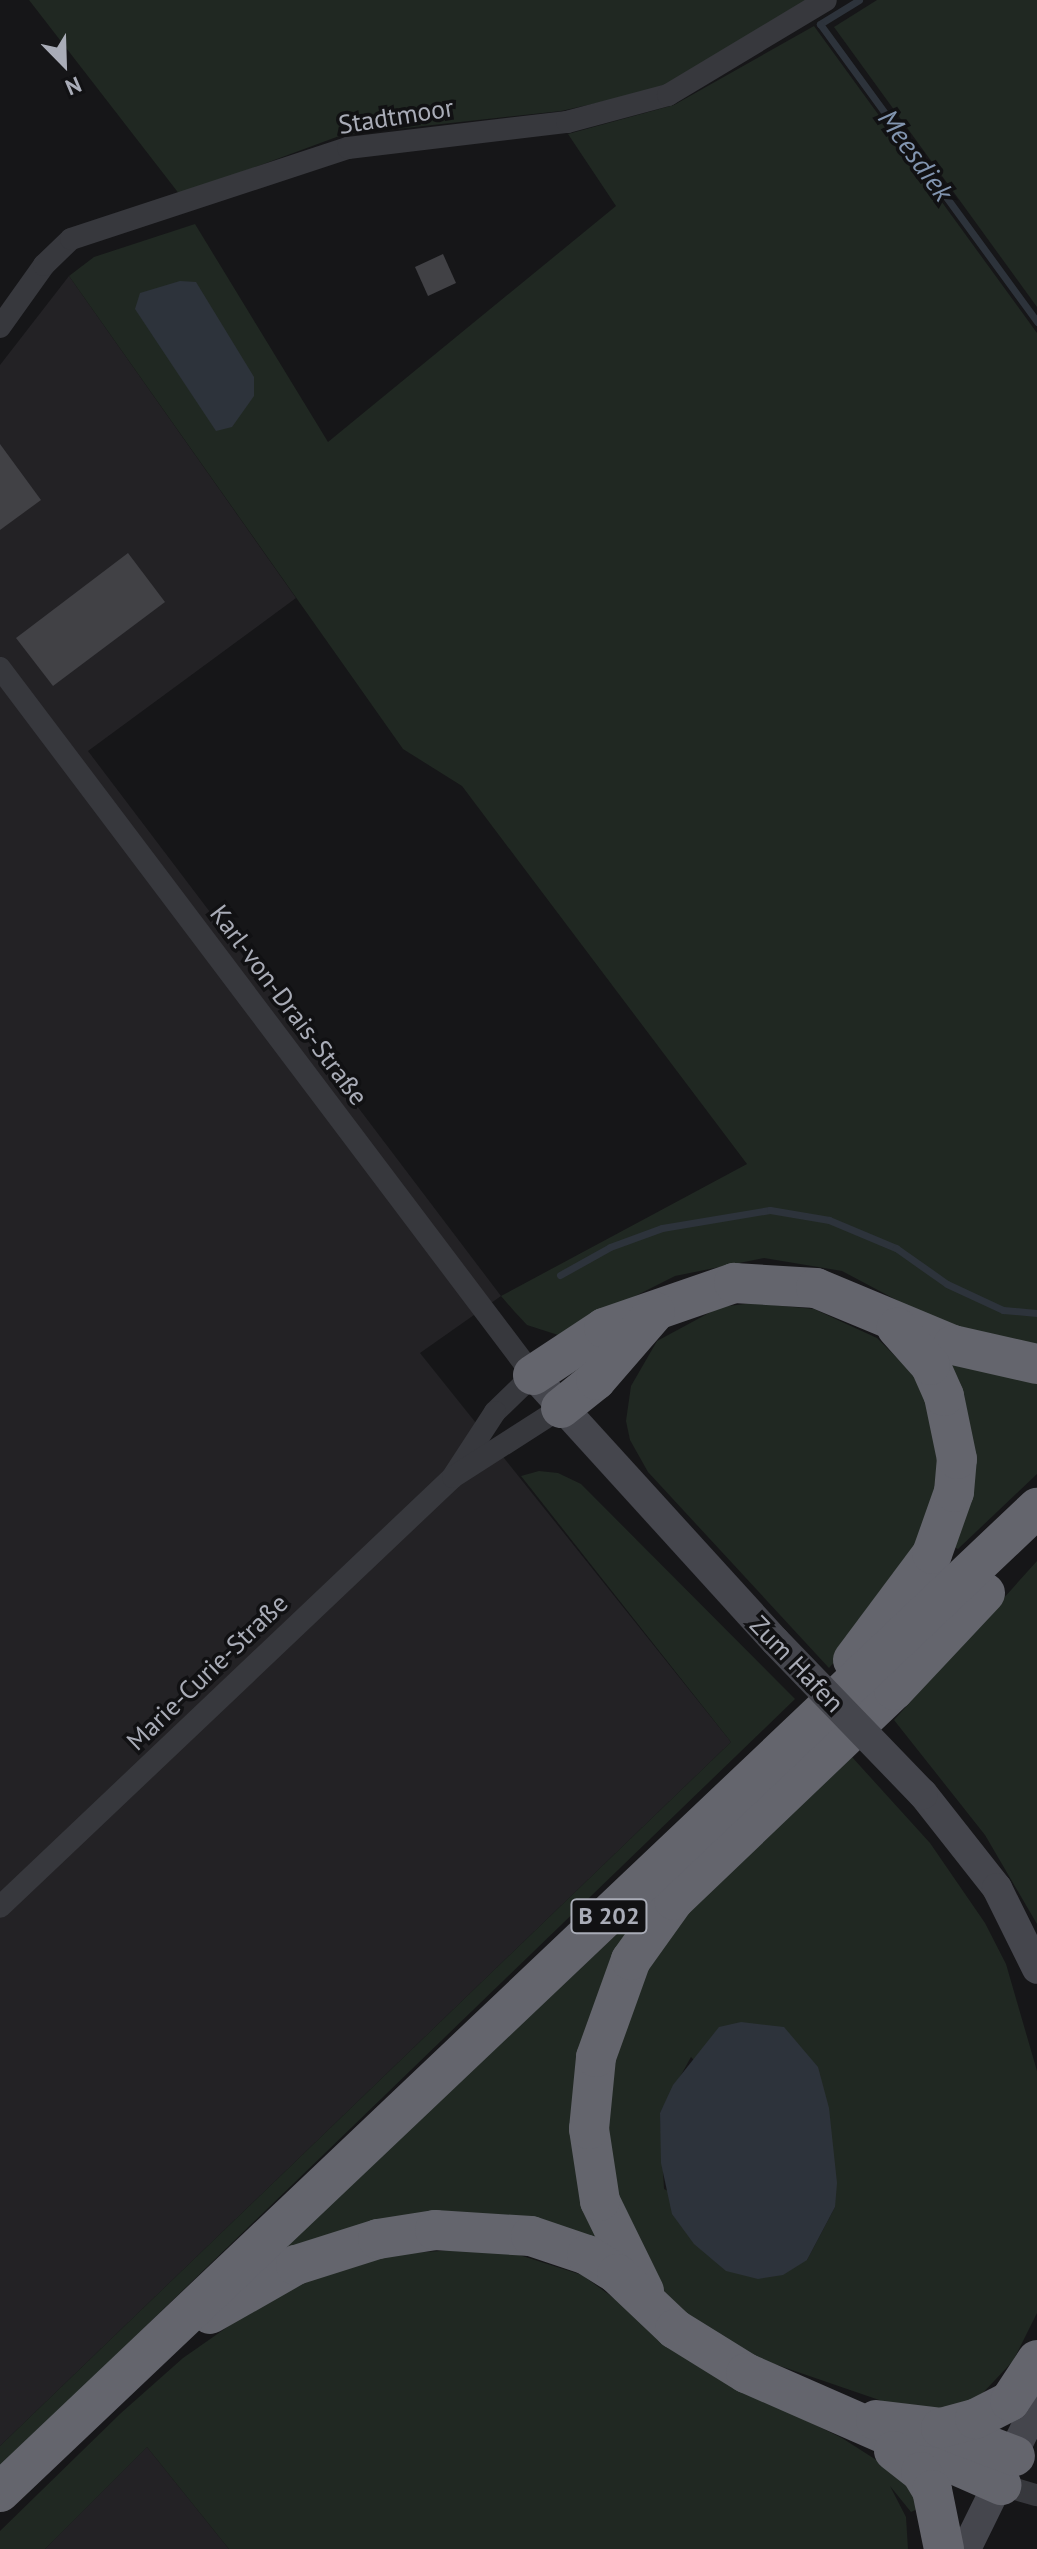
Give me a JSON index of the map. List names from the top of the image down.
{
  "streets": {
    "highway": ["B 202"],
    "main road": ["Zum Hafen"],
    "street": ["Stadtmoor", "Karl-von-Drais-Straße", "Marie-Curie-Straße"]
  },
  "crossings": [
    ["Karl-von-Drais-Straße", "Zum Hafen"],
    ["Karl-von-Drais-Straße", "Marie-Curie-Straße"],
    ["Zum Hafen", "Marie-Curie-Straße"]
  ],
  "water": ["Meesdiek"],
  "north": "bottom right"
}
